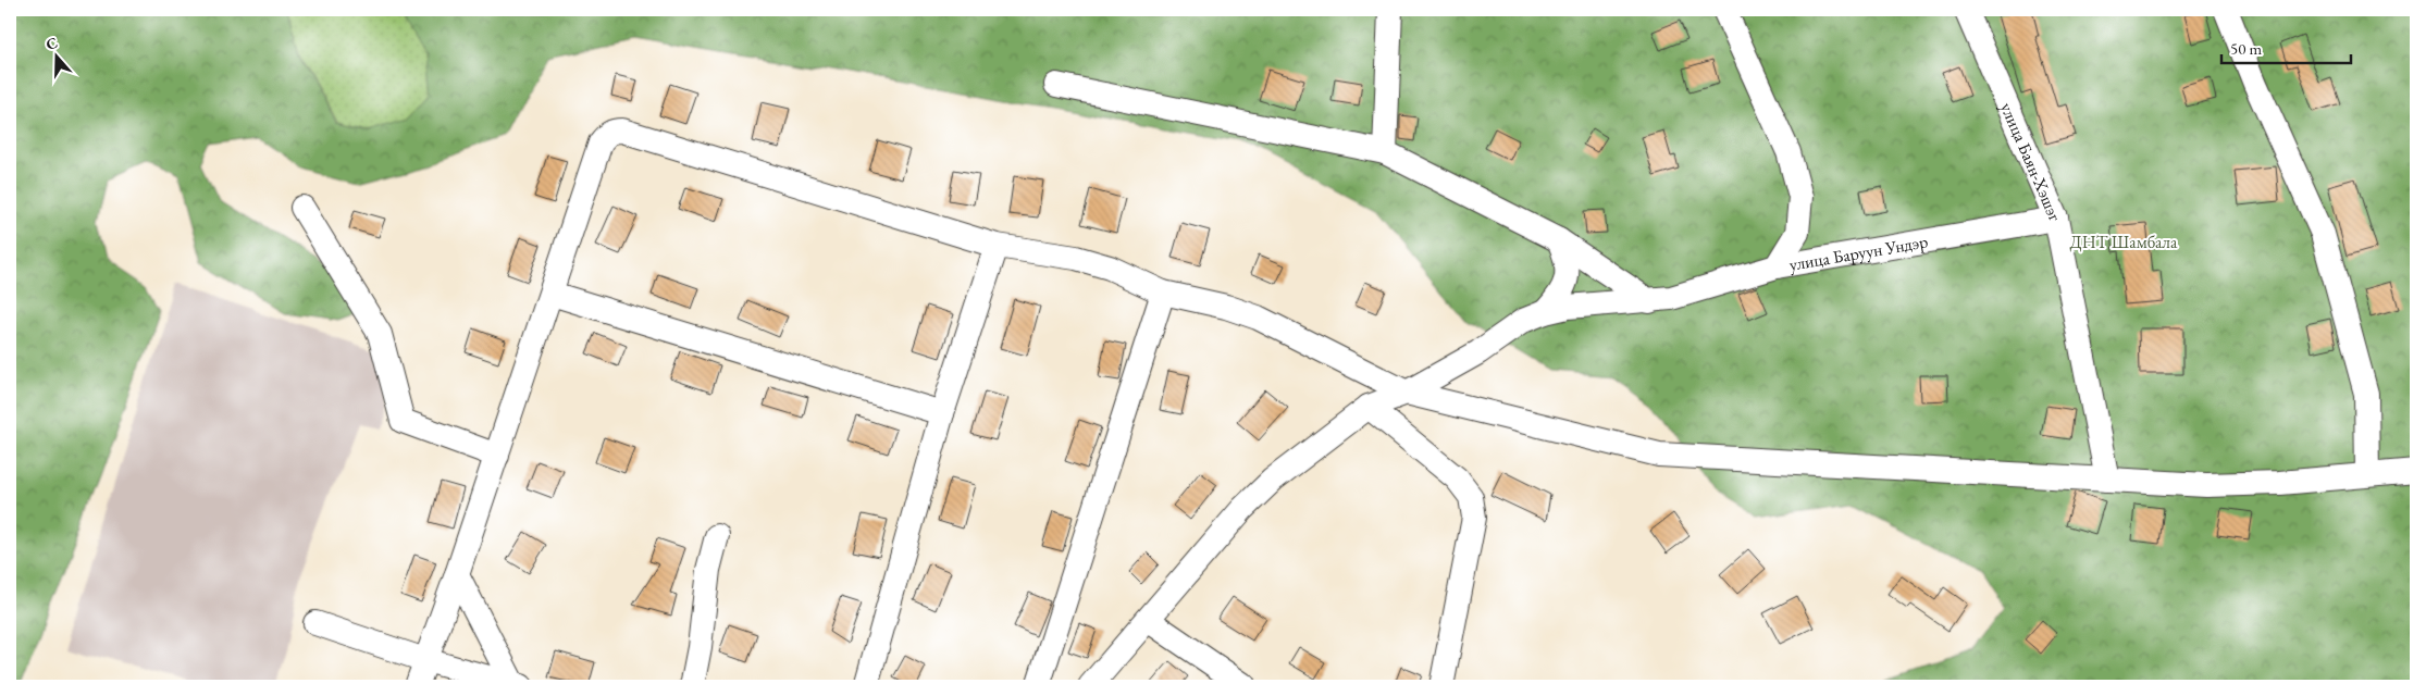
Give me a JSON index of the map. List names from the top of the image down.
{
  "streets": {
    "street": ["улица Баян-Хэшэг", "улица Баруун Ундэр"]
  },
  "crossings": [
    ["улица Баян-Хэшэг", "улица Баруун Ундэр"]
  ],
  "parks": ["ДНТ Шамбала"],
  "scale_bar": "50 m",
  "north": "top"
}
